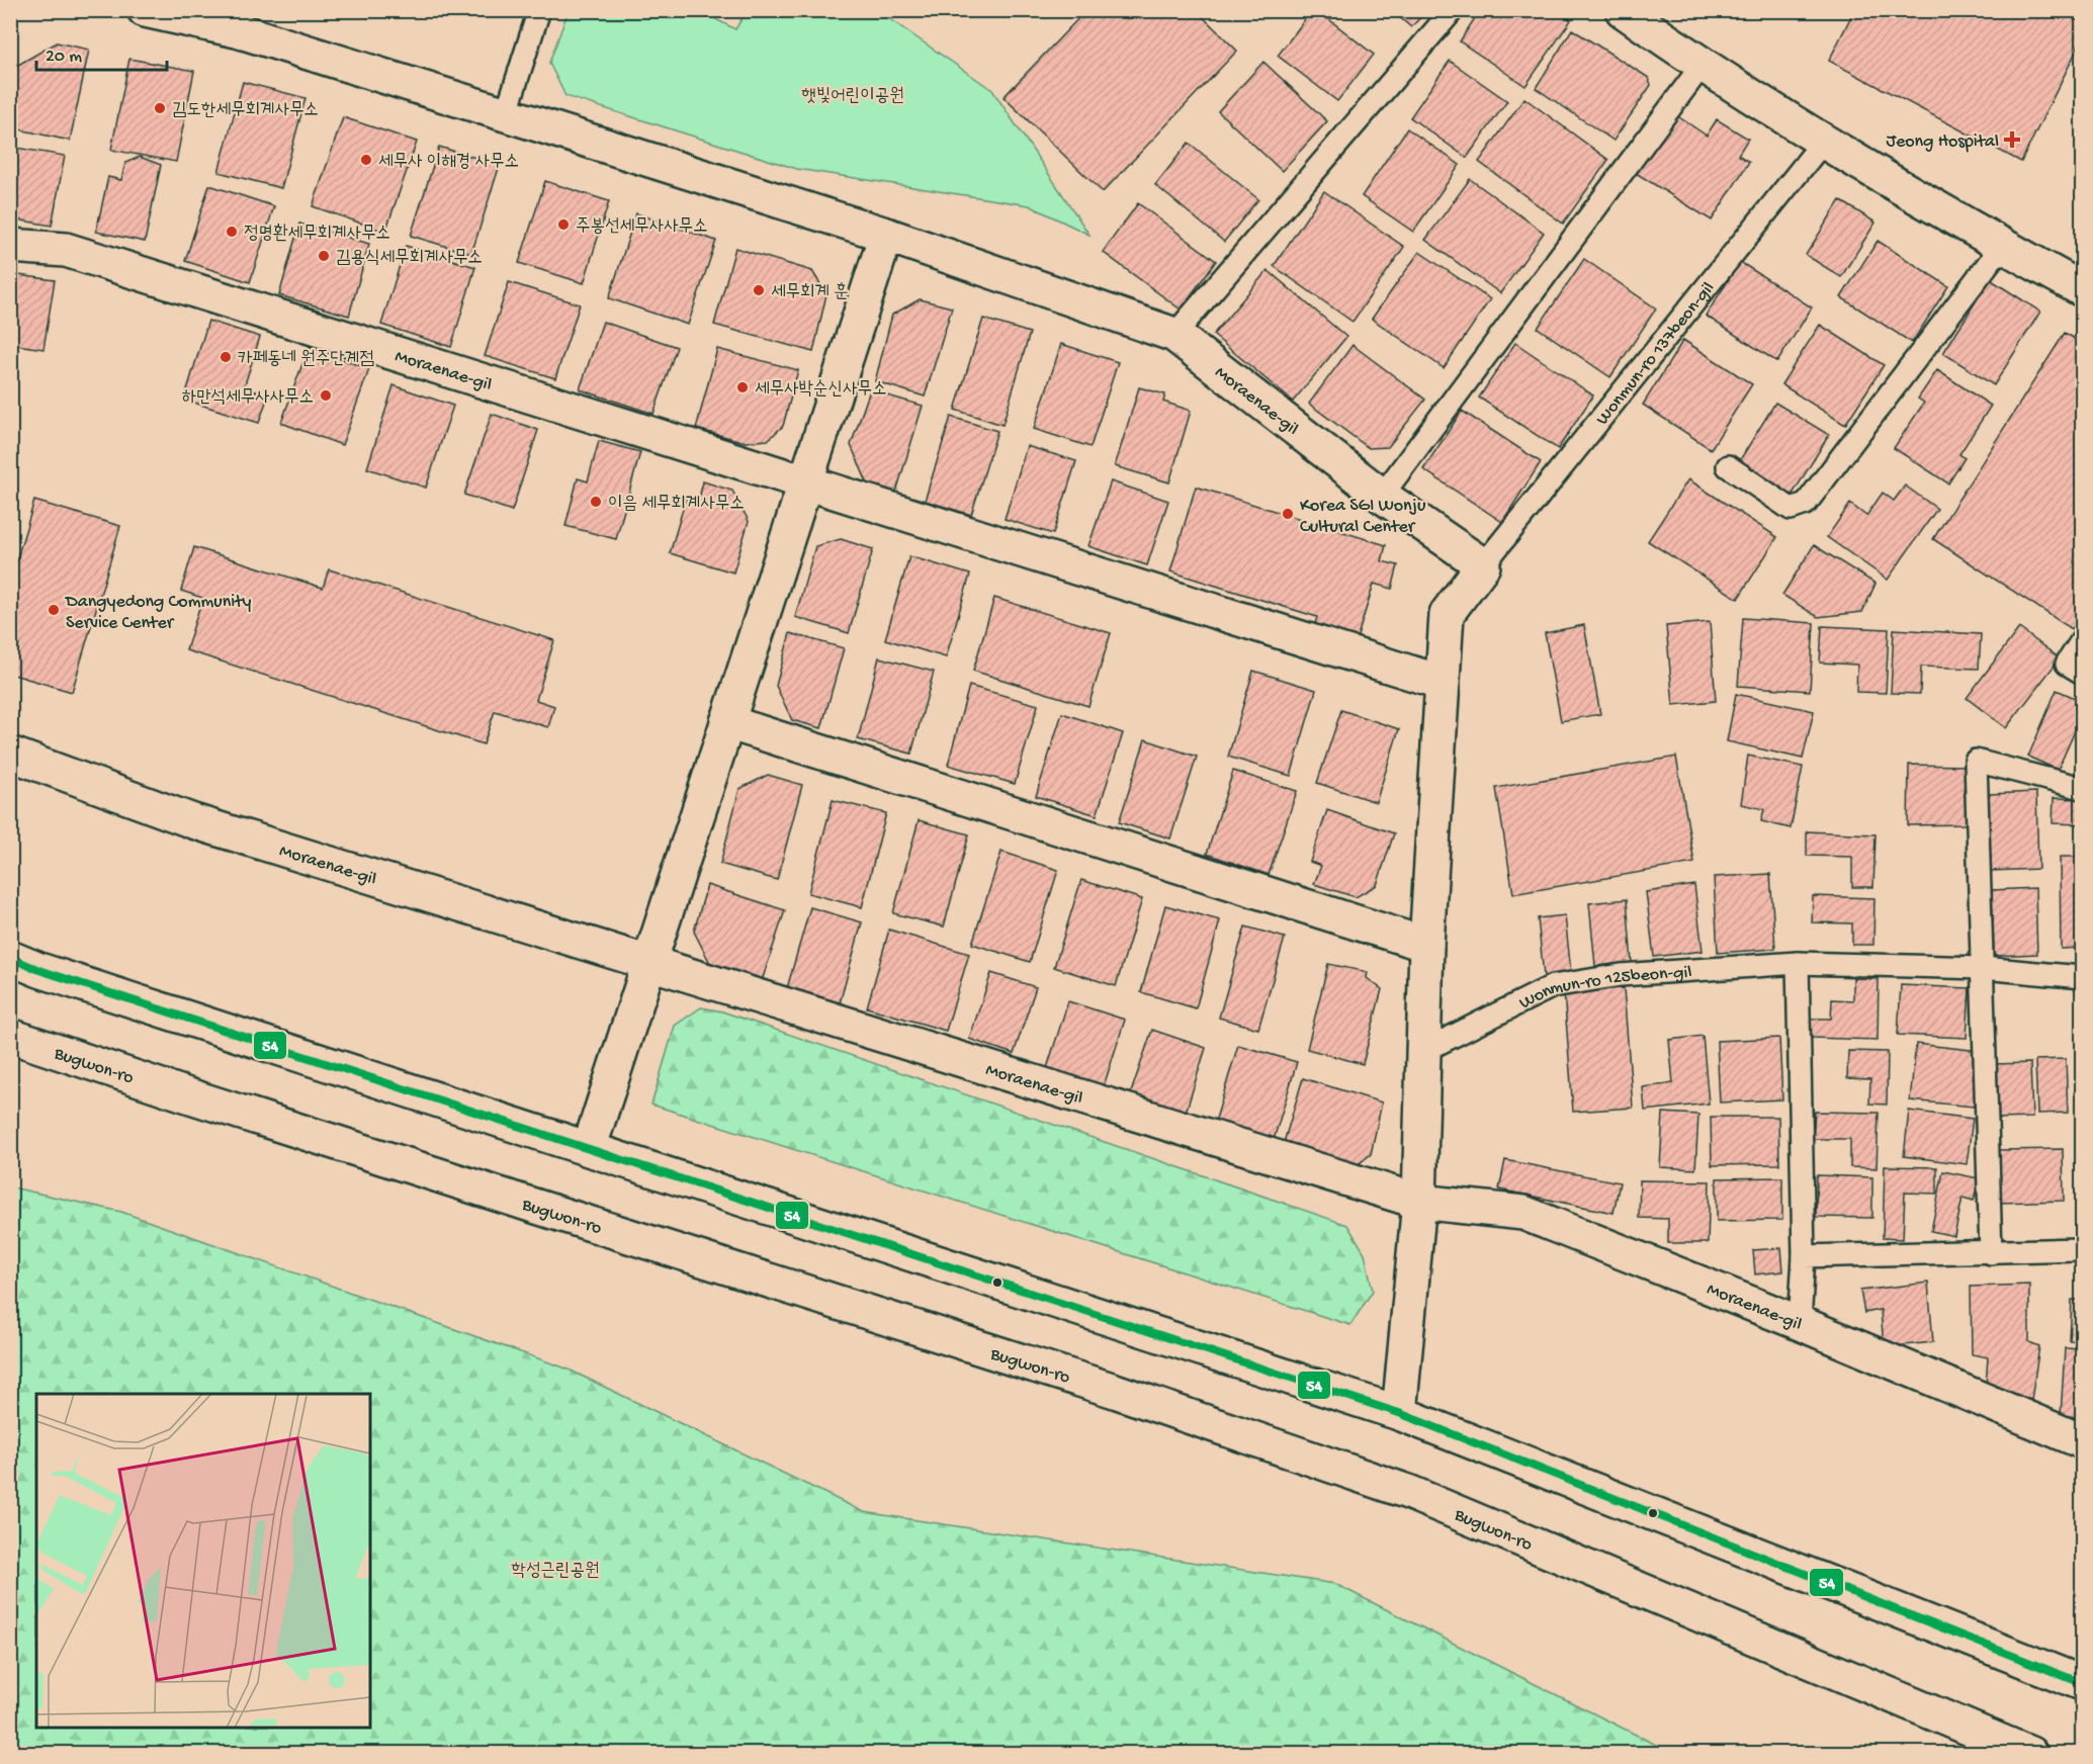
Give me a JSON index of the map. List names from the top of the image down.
{
  "streets": {
    "street": ["Moraenae-gil", "Bugwon-ro"],
    "lane": ["Wonmun-ro 137beon-gil", "Wonmun-ro 125beon-gil"]
  },
  "crossings": [
    ["Wonmun-ro 137beon-gil", "Moraenae-gil"]
  ],
  "parks": ["햇빛어린이공원", "학성근린공원"],
  "places": {
    "other": [
      "김도한세무회계사무소",
      "세무사 이해경 사무소",
      "주봉선세무사사무소",
      "정명환세무회계사무소",
      "김용식세무회계사무소",
      "세무회계 훈",
      "카페동네 원주단계점",
      "세무사박순신사무소",
      "하만석세무사사무소",
      "이음 세무회계사무소",
      "Korea SGI Wonju Cultural Center",
      "Dangyedong Community Service Center"
    ],
    "health": ["Jeong Hospital"]
  },
  "lines": ["transit line 54"],
  "scale_bar": "20 m"
}
